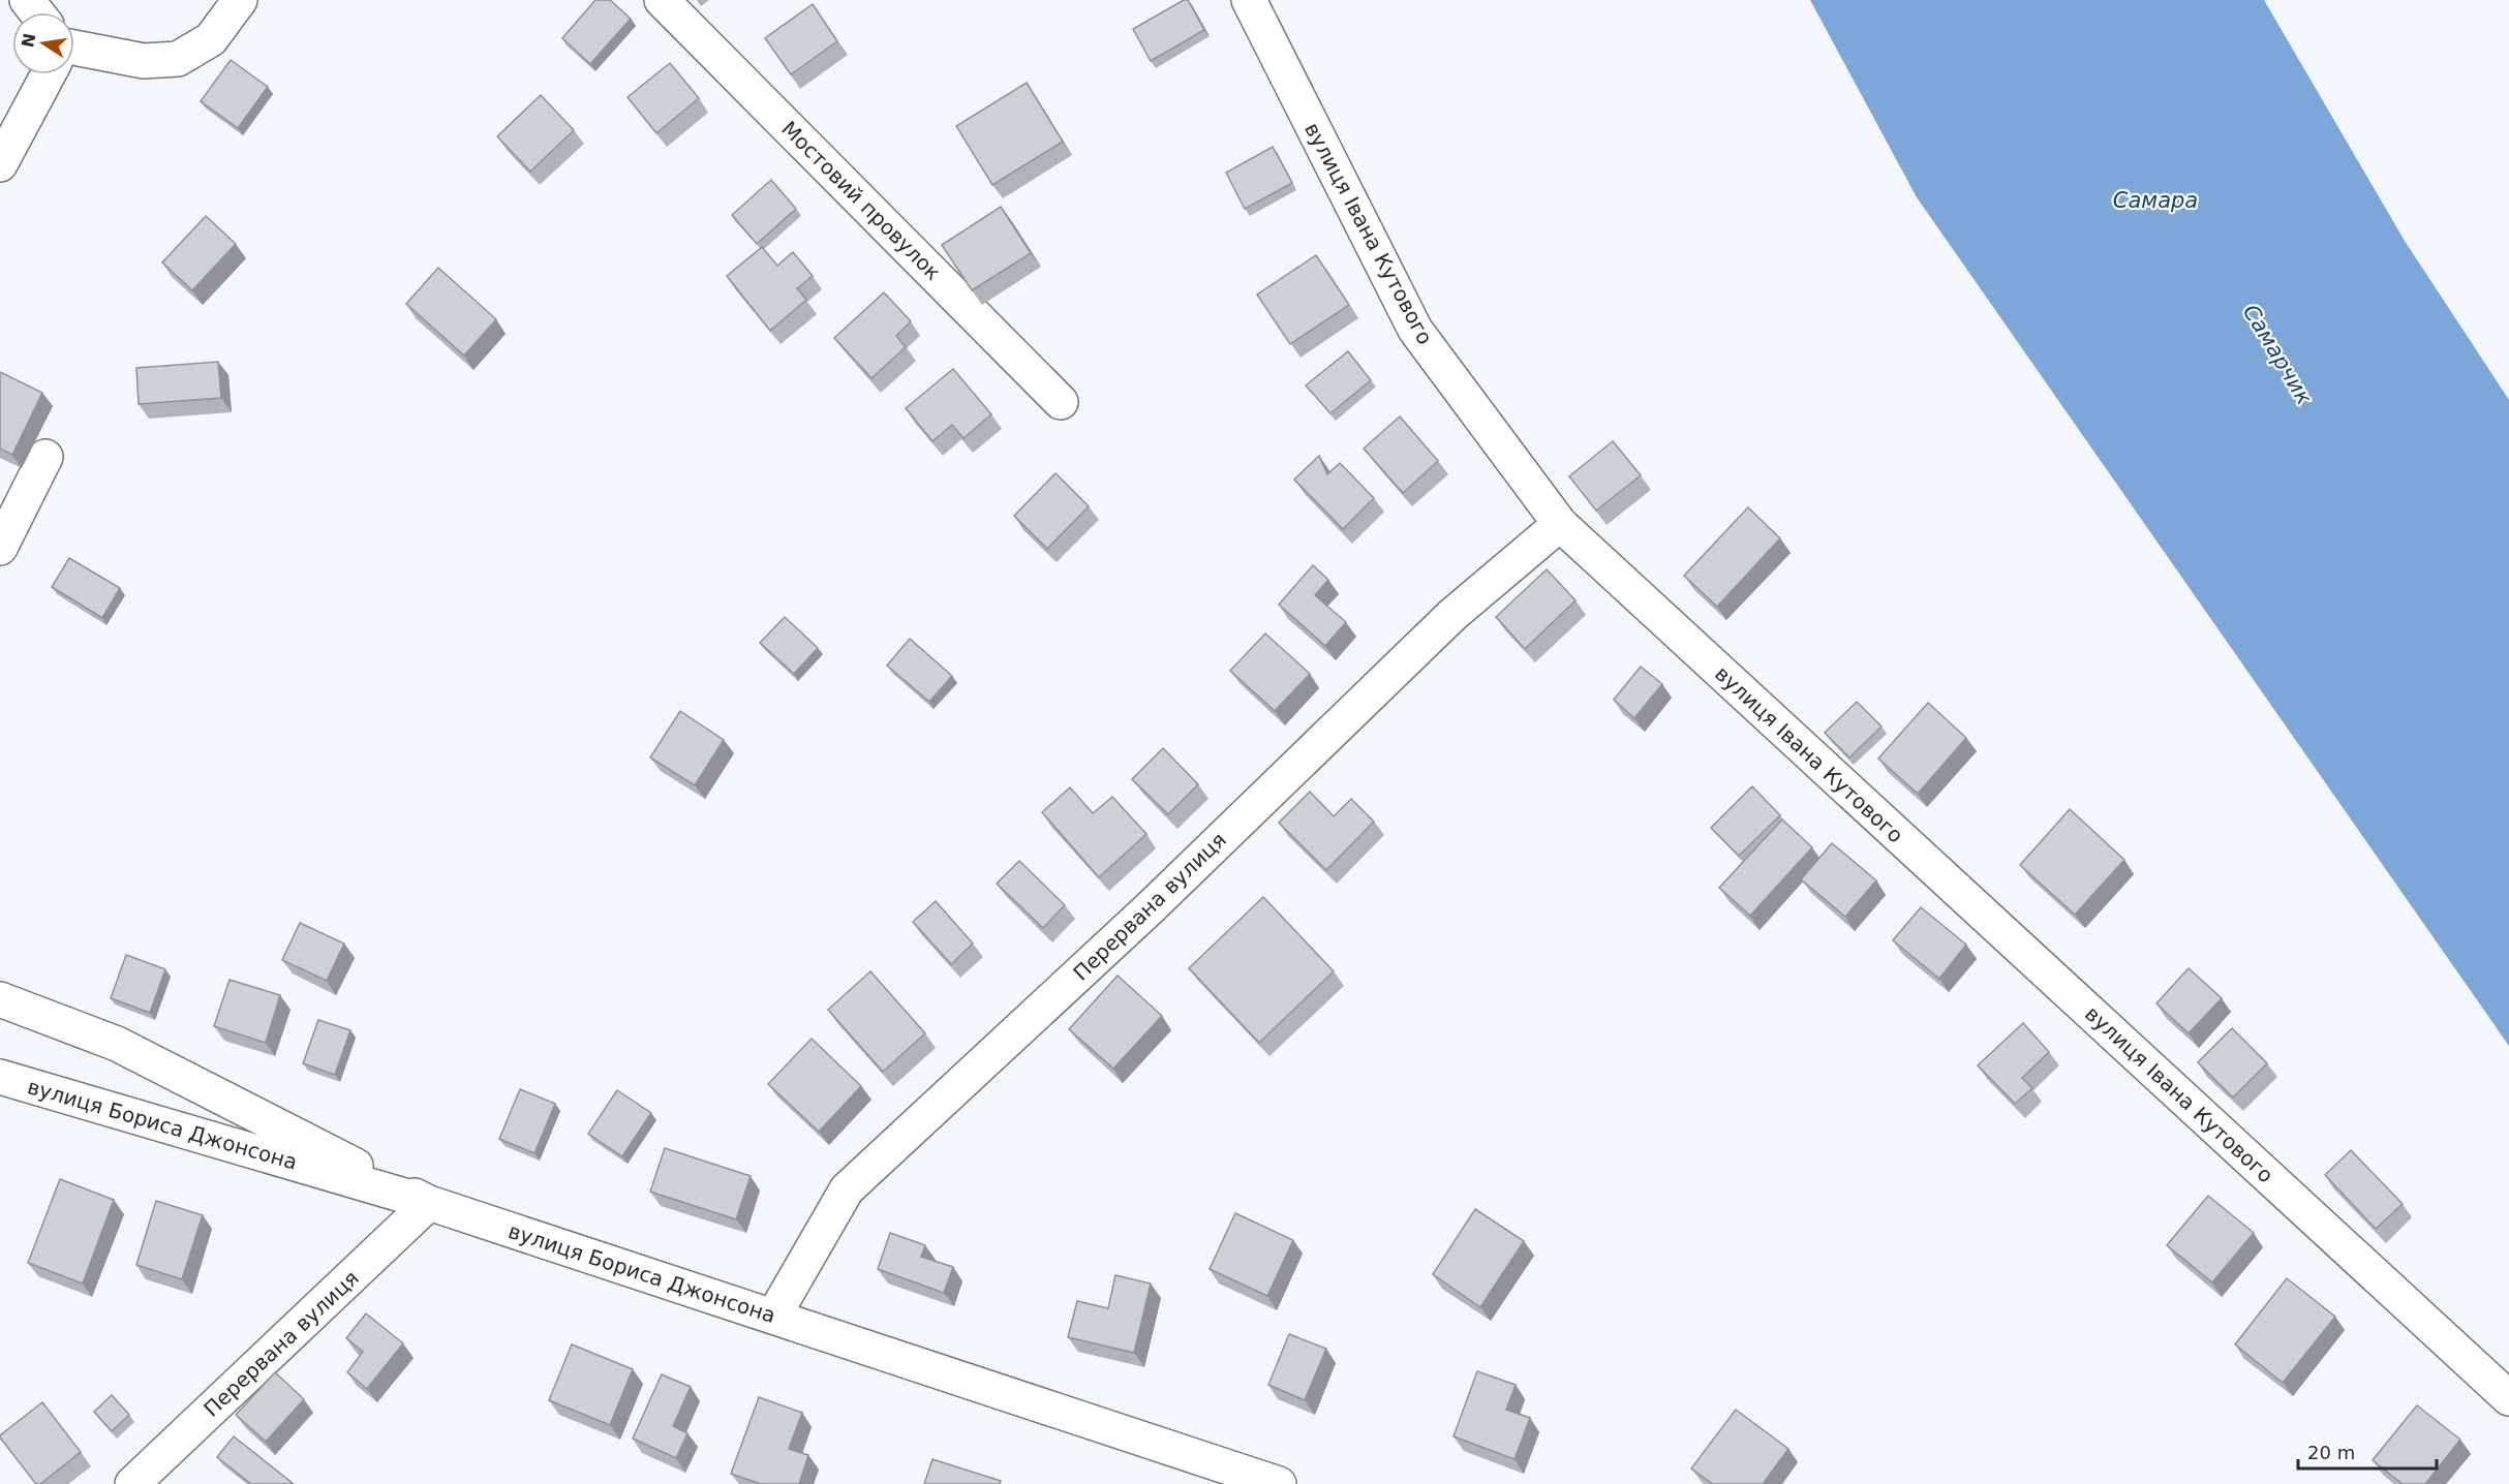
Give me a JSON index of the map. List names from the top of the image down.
{
  "streets": {
    "street": [
      "Мостовий провулок",
      "вулиця Івана Кутового",
      "Перервана вулиця",
      "вулиця Бориса Джонсона"
    ]
  },
  "crossings": [
    ["вулиця Івана Кутового", "Перервана вулиця"],
    ["Перервана вулиця", "вулиця Бориса Джонсона"]
  ],
  "water": ["Самара", "Самарчик"],
  "scale_bar": "20 m",
  "north": "left"
}
